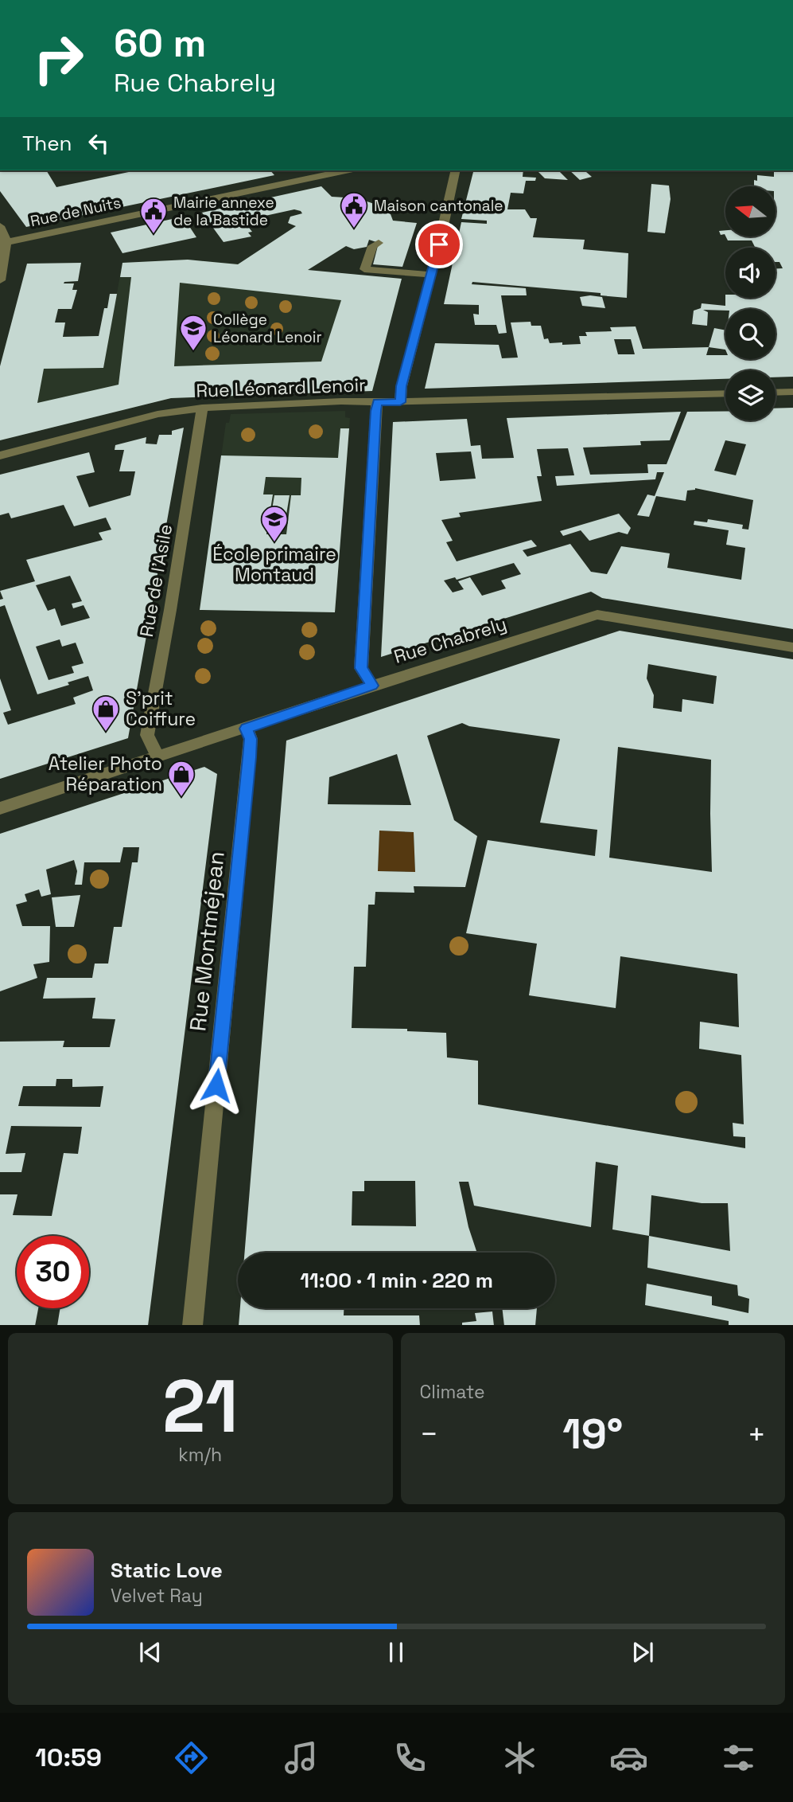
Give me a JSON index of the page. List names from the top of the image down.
{
  "streets": {
    "street": [
      "Rue de Nuits",
      "Rue Léonard Lenoir",
      "Rue de l'Asile",
      "Rue Chabrely",
      "Rue Montméjean"
    ]
  },
  "crossings": [
    ["Rue Léonard Lenoir", "Rue de l'Asile"],
    ["Rue de l'Asile", "Rue Chabrely"],
    ["Rue Chabrely", "Rue Montméjean"]
  ],
  "places": {
    "public building": ["Maison cantonale", "Mairie annexe de la Bastide"],
    "school or university": ["Collège Léonard Lenoir", "École primaire Montaud"],
    "shop": ["S'prit Coiffure", "Atelier Photo Réparation"]
  },
  "north": "left",
  "page": {
    "turn": ["60 m", "Rue Chabrely"],
    "then": "Then",
    "limit": "30",
    "trip": "11:00 · 1 min · 220 m",
    "tile": [
      ["21", "km/h"],
      "Climate"
    ],
    "heat": ["−", "19°", "+"],
    "song": ["Static Love", "Velvet Ray"],
    "tabs": "10:59"
  }
}
